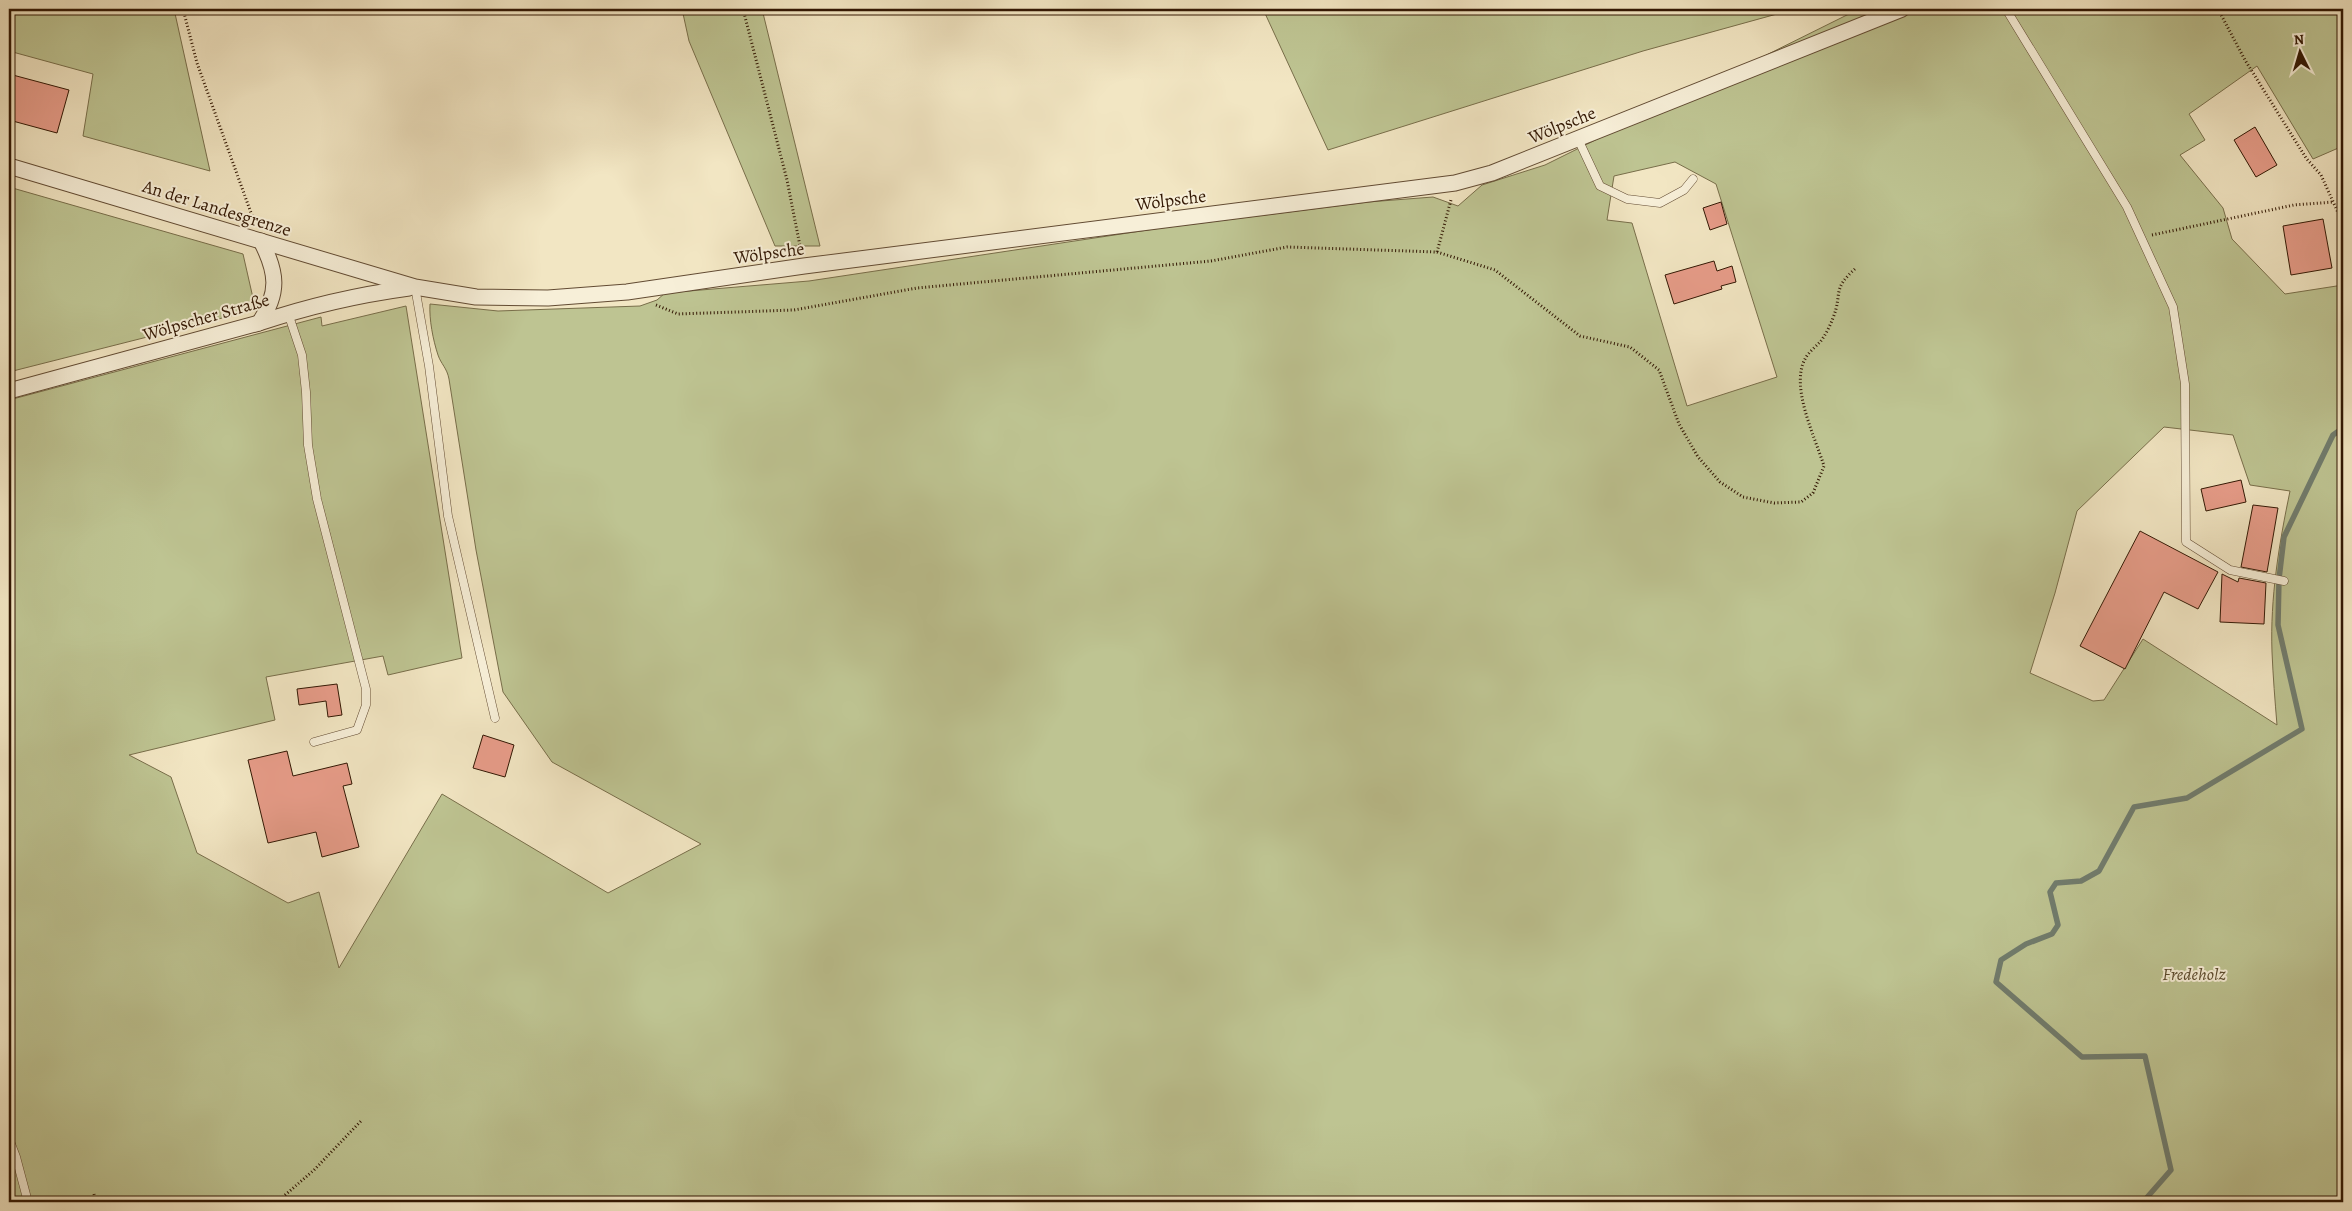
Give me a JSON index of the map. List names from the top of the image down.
{
  "streets": {
    "street": ["Wölpsche", "An der Landesgrenze", "Wölpscher Straße"]
  },
  "crossings": [
    ["Wölpsche", "An der Landesgrenze"],
    ["Wölpsche", "Wölpscher Straße"],
    ["An der Landesgrenze", "Wölpscher Straße"]
  ],
  "parks": ["Fredeholz"],
  "north": "top"
}
